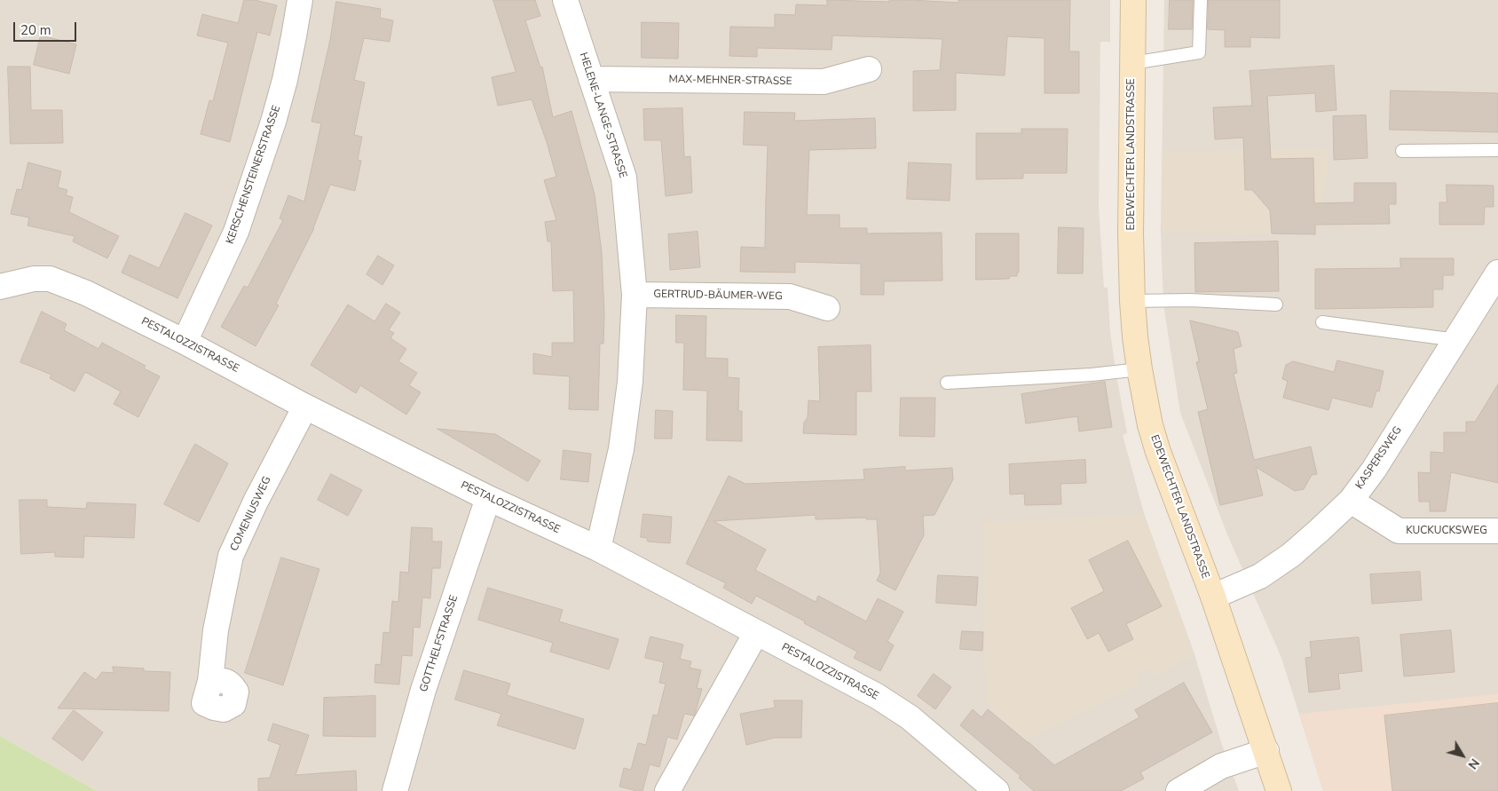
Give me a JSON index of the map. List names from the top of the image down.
{
  "streets": {
    "main road": ["EDEWECHTER LANDSTRASSE"],
    "street": [
      "MAX-MEHNER-STRASSE",
      "HELENE-LANGE-STRASSE",
      "KERSCHENSTEINERSTRASSE",
      "GERTRUD-BÄUMER-WEG",
      "PESTALOZZISTRASSE",
      "KASPERSWEG",
      "COMENIUSWEG",
      "KUCKUCKSWEG",
      "GOTTHELFSTRASSE"
    ]
  },
  "crossings": [
    ["MAX-MEHNER-STRASSE", "HELENE-LANGE-STRASSE"],
    ["HELENE-LANGE-STRASSE", "GERTRUD-BÄUMER-WEG"],
    ["HELENE-LANGE-STRASSE", "PESTALOZZISTRASSE"],
    ["EDEWECHTER LANDSTRASSE", "KASPERSWEG"],
    ["KERSCHENSTEINERSTRASSE", "PESTALOZZISTRASSE"],
    ["PESTALOZZISTRASSE", "COMENIUSWEG"],
    ["PESTALOZZISTRASSE", "GOTTHELFSTRASSE"],
    ["KASPERSWEG", "KUCKUCKSWEG"]
  ],
  "scale_bar": "20 m",
  "north": "bottom right"
}
